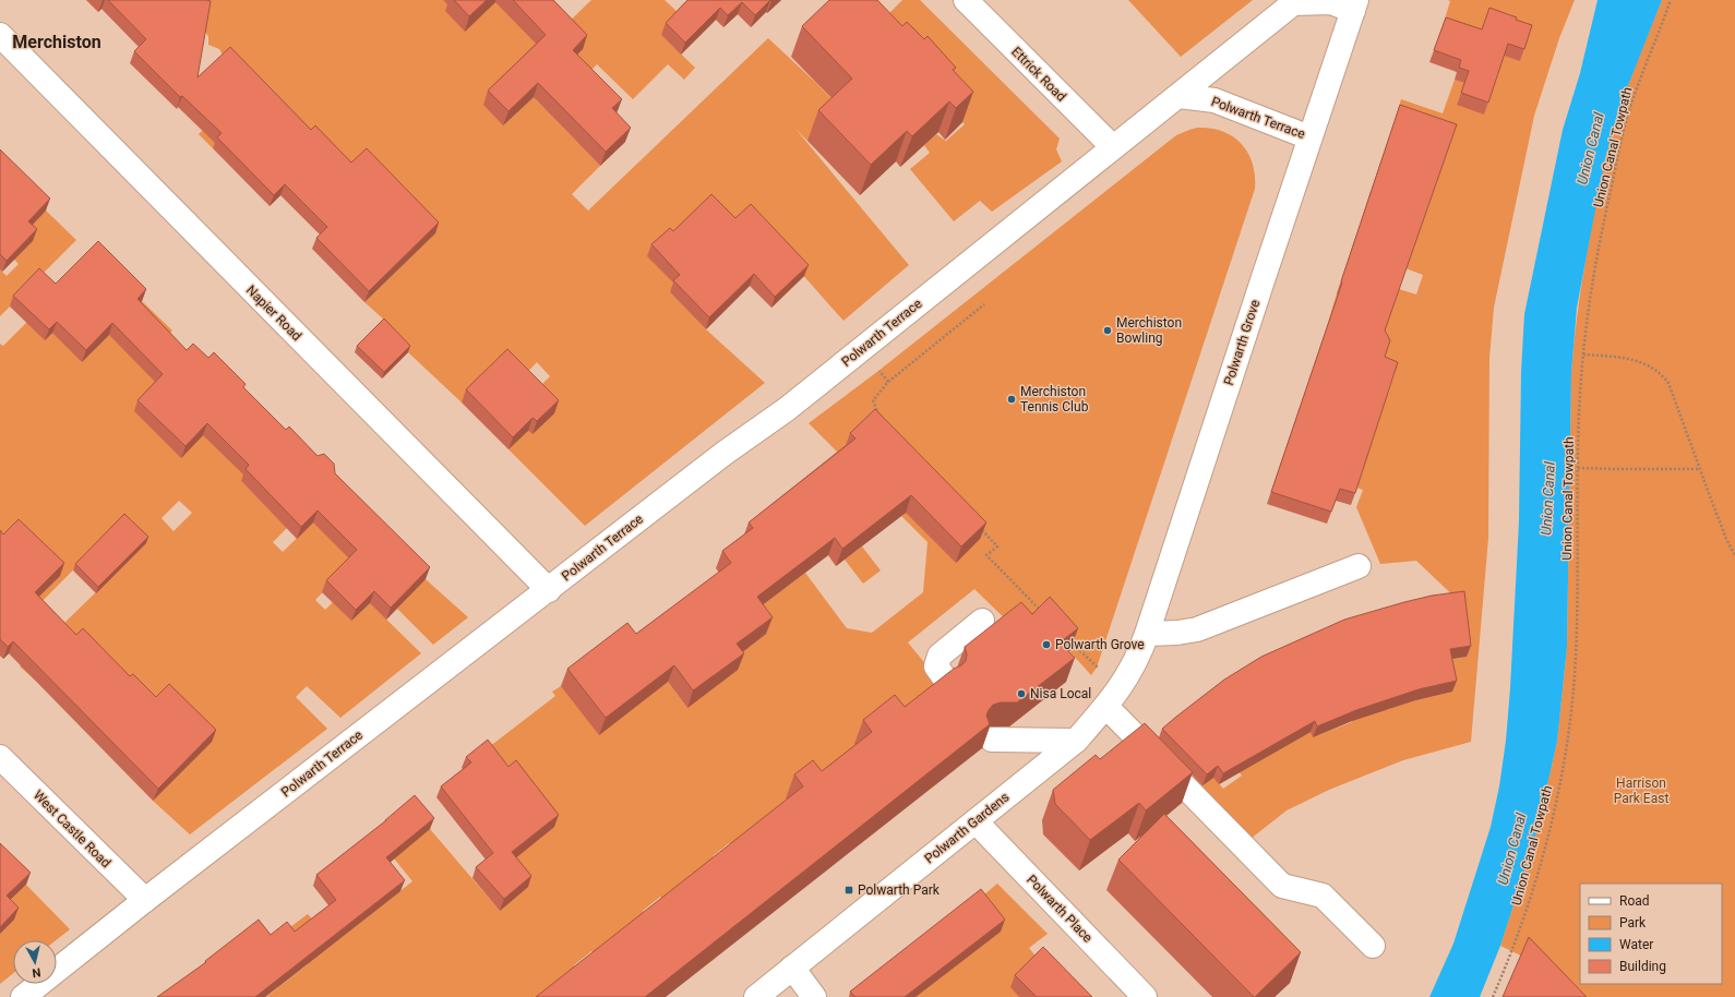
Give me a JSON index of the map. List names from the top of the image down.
{
  "streets": {
    "street": [
      "Ettrick Road",
      "Polwarth Terrace",
      "Napier Road",
      "Polwarth Grove",
      "Polwarth Gardens",
      "West Castle Road",
      "Polwarth Place"
    ],
    "path": ["Union Canal Towpath"]
  },
  "crossings": [
    ["Ettrick Road", "Polwarth Terrace"],
    ["Polwarth Terrace", "Napier Road"],
    ["Polwarth Terrace", "Polwarth Grove"],
    ["Polwarth Terrace", "West Castle Road"],
    ["Polwarth Grove", "Polwarth Gardens"],
    ["Polwarth Gardens", "Polwarth Place"]
  ],
  "districts": ["Merchiston"],
  "water": ["Union Canal"],
  "parks": ["Harrison Park East"],
  "places": {
    "other": [
      "Merchiston Bowling",
      "Merchiston Tennis Club",
      "Polwarth Grove",
      "Nisa Local"
    ],
    "transit": ["Polwarth Park"]
  },
  "legend": [
    "Road",
    "Park",
    "Water",
    "Building"
  ],
  "north": "bottom"
}
